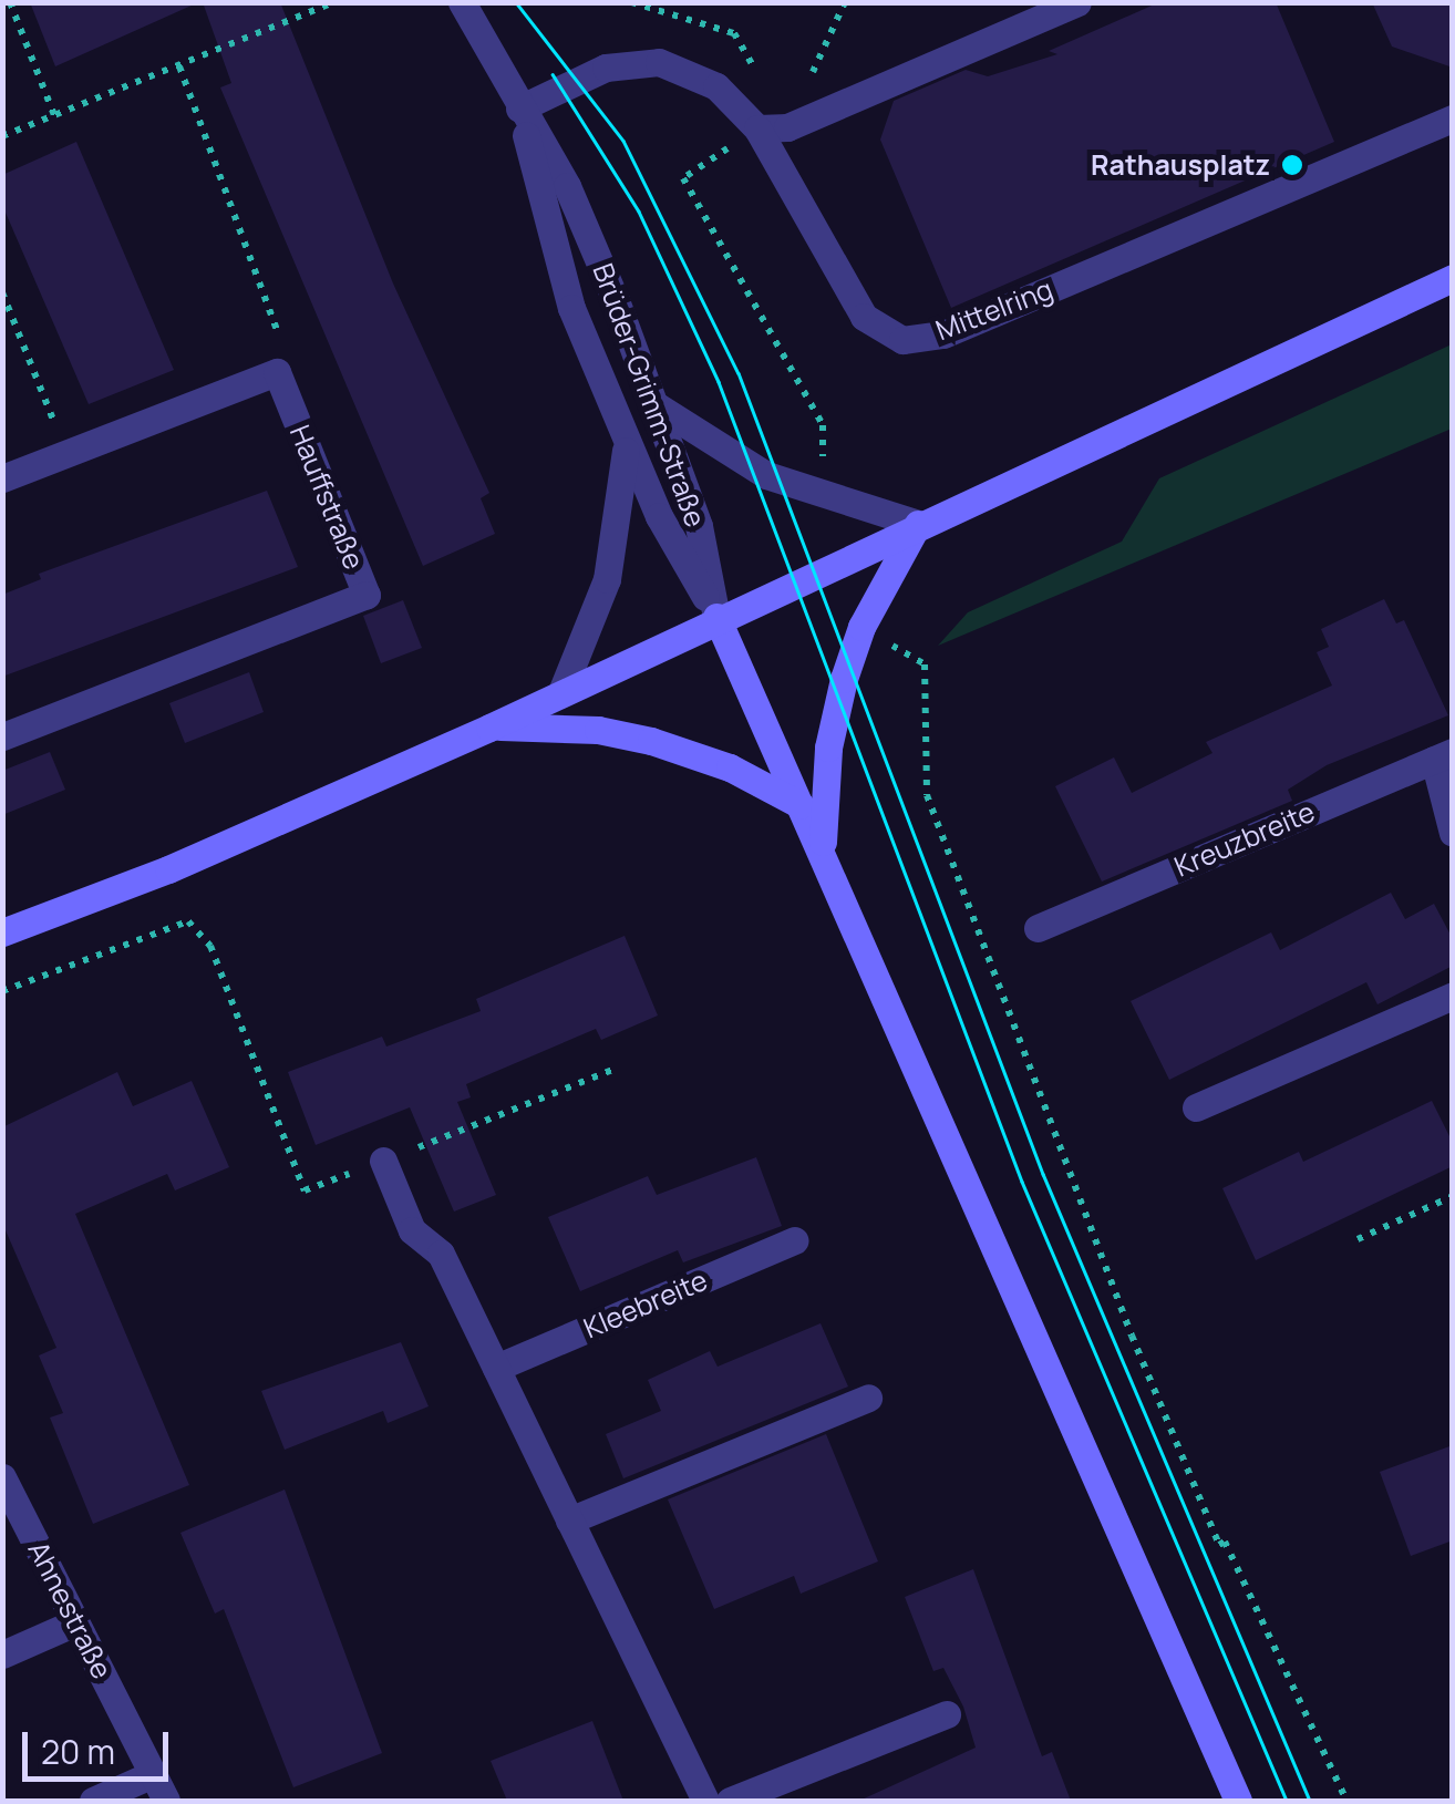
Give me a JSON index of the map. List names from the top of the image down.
{
  "streets": {
    "street": [
      "Mittelring",
      "Brüder-Grimm-Straße",
      "Hauffstraße",
      "Kreuzbreite",
      "Kleebreite",
      "Ahnestraße"
    ]
  },
  "crossings": [
    ["Mittelring", "Brüder-Grimm-Straße"]
  ],
  "places": ["Rathausplatz"],
  "scale_bar": "20 m"
}
